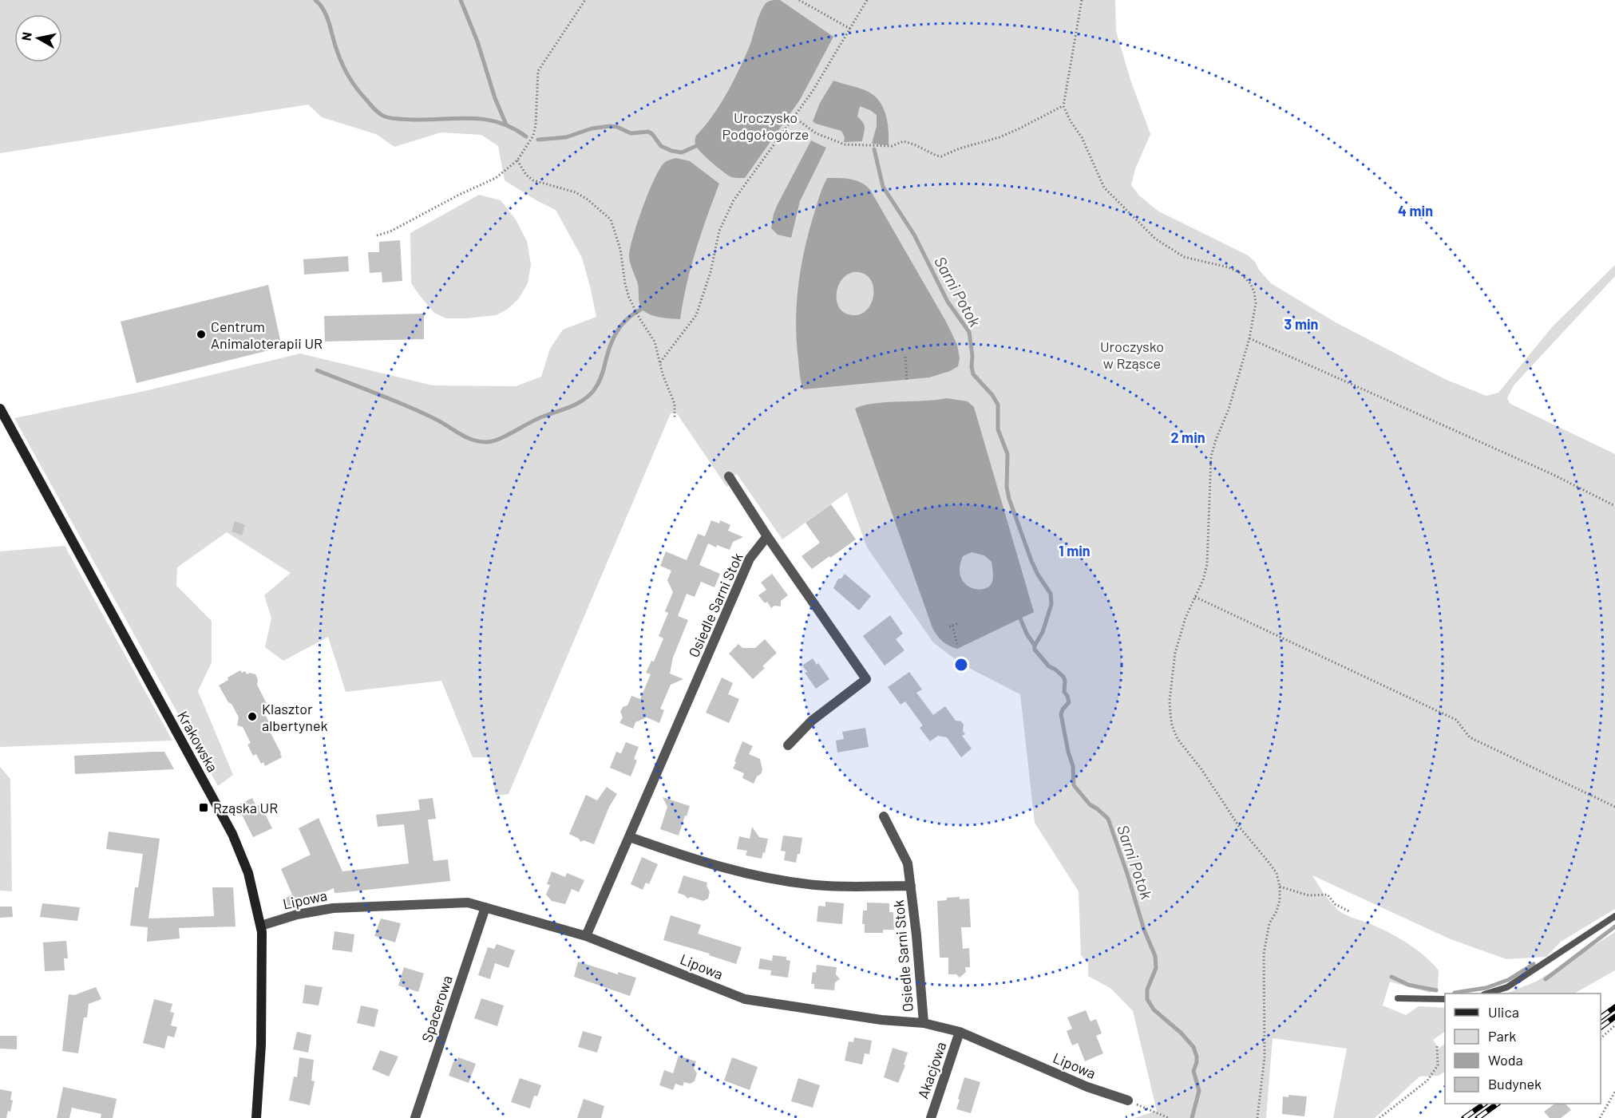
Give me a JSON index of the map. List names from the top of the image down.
{
  "streets": {
    "street": [
      "Osiedle Sarni Stok",
      "Krakowska",
      "Lipowa",
      "Spacerowa",
      "Akacjowa"
    ]
  },
  "crossings": [
    ["Osiedle Sarni Stok", "Lipowa"],
    ["Krakowska", "Lipowa"],
    ["Lipowa", "Spacerowa"],
    ["Lipowa", "Akacjowa"]
  ],
  "water": ["Sarni Potok"],
  "parks": ["Uroczysko Podgołogórze", "Uroczysko w Rząsce"],
  "places": {
    "other": ["Centrum Animaloterapii UR", "Klasztor albertynek"],
    "transit": ["Rząska UR"]
  },
  "legend": [
    "Ulica",
    "Park",
    "Woda",
    "Budynek"
  ],
  "north": "left",
  "rings": [
    "4 min",
    "3 min",
    "2 min",
    "1 min"
  ]
}
